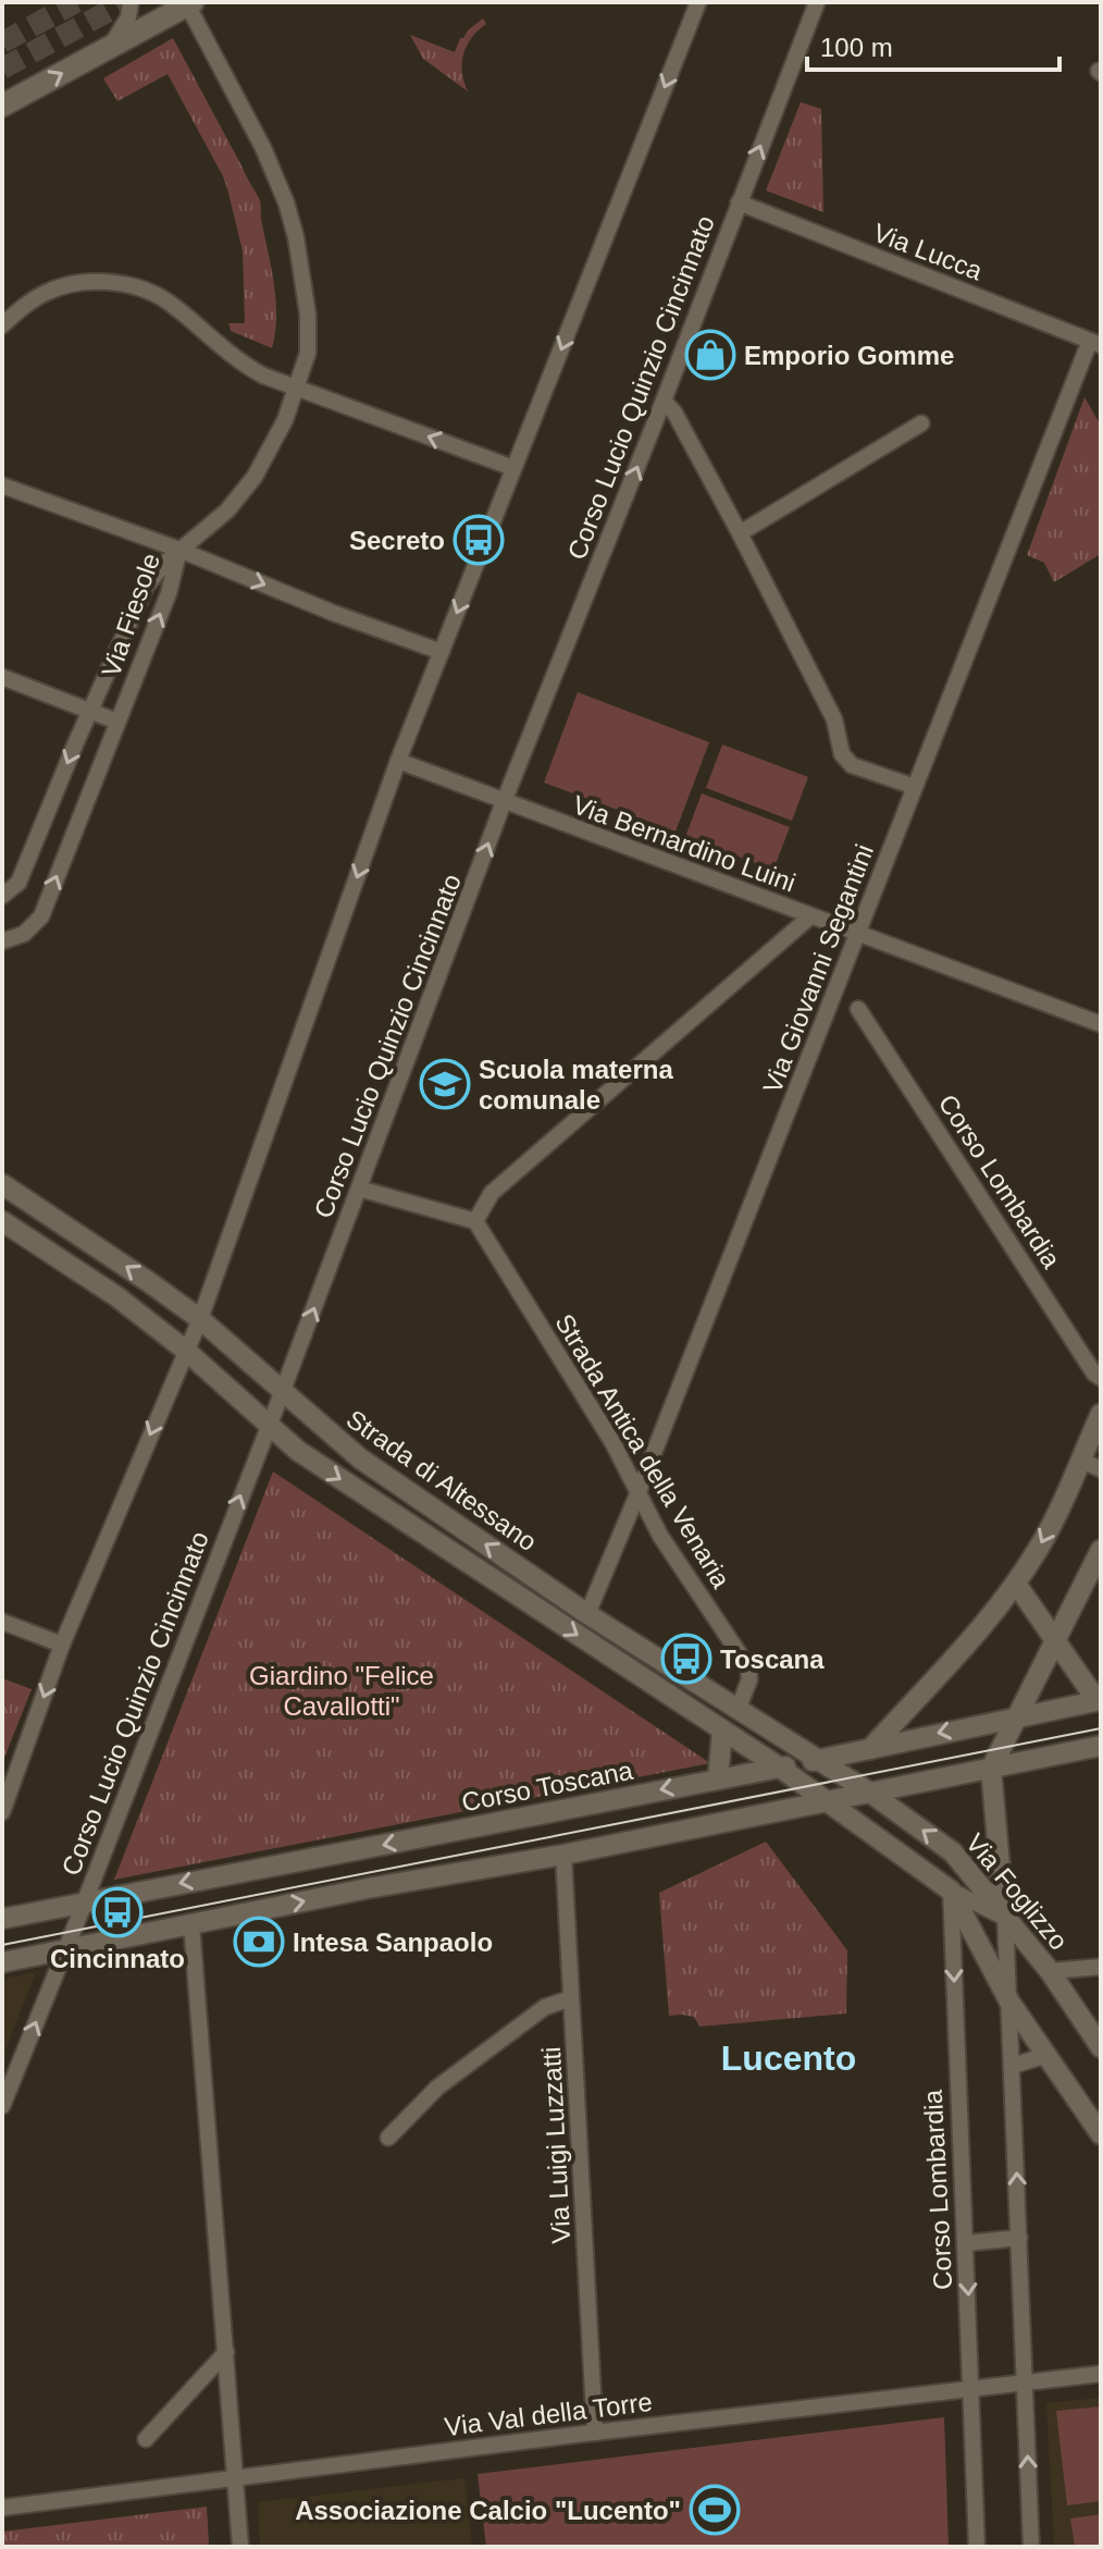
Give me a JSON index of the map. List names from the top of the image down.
{
  "streets": {
    "street": [
      "Via Lucca",
      "Corso Lucio Quinzio Cincinnato",
      "Via Fiesole",
      "Via Bernardino Luini",
      "Via Giovanni Segantini",
      "Corso Lombardia",
      "Strada Antica della Venaria",
      "Strada di Altessano",
      "Corso Toscana",
      "Via Foglizzo",
      "Via Luigi Luzzatti",
      "Via Val della Torre"
    ]
  },
  "crossings": [
    ["Via Lucca", "Corso Lucio Quinzio Cincinnato"],
    ["Via Lucca", "Via Giovanni Segantini"],
    ["Corso Lucio Quinzio Cincinnato", "Via Bernardino Luini"],
    ["Corso Lucio Quinzio Cincinnato", "Strada di Altessano"],
    ["Corso Lucio Quinzio Cincinnato", "Corso Toscana"],
    ["Via Bernardino Luini", "Via Giovanni Segantini"],
    ["Via Giovanni Segantini", "Strada Antica della Venaria"],
    ["Via Giovanni Segantini", "Strada di Altessano"],
    ["Corso Lombardia", "Via Foglizzo"],
    ["Corso Lombardia", "Via Val della Torre"],
    ["Strada Antica della Venaria", "Strada di Altessano"],
    ["Strada di Altessano", "Corso Toscana"],
    ["Strada di Altessano", "Via Foglizzo"],
    ["Via Luigi Luzzatti", "Via Val della Torre"]
  ],
  "districts": ["Lucento"],
  "parks": ["Giardino \"Felice Cavallotti\""],
  "places": {
    "shop": ["Emporio Gomme"],
    "bus stop": ["Secreto", "Toscana", "Cincinnato"],
    "school or university": ["Scuola materna comunale"],
    "bank": ["Intesa Sanpaolo"],
    "sports": ["Associazione Calcio \"Lucento\""]
  },
  "scale_bar": "100 m"
}
